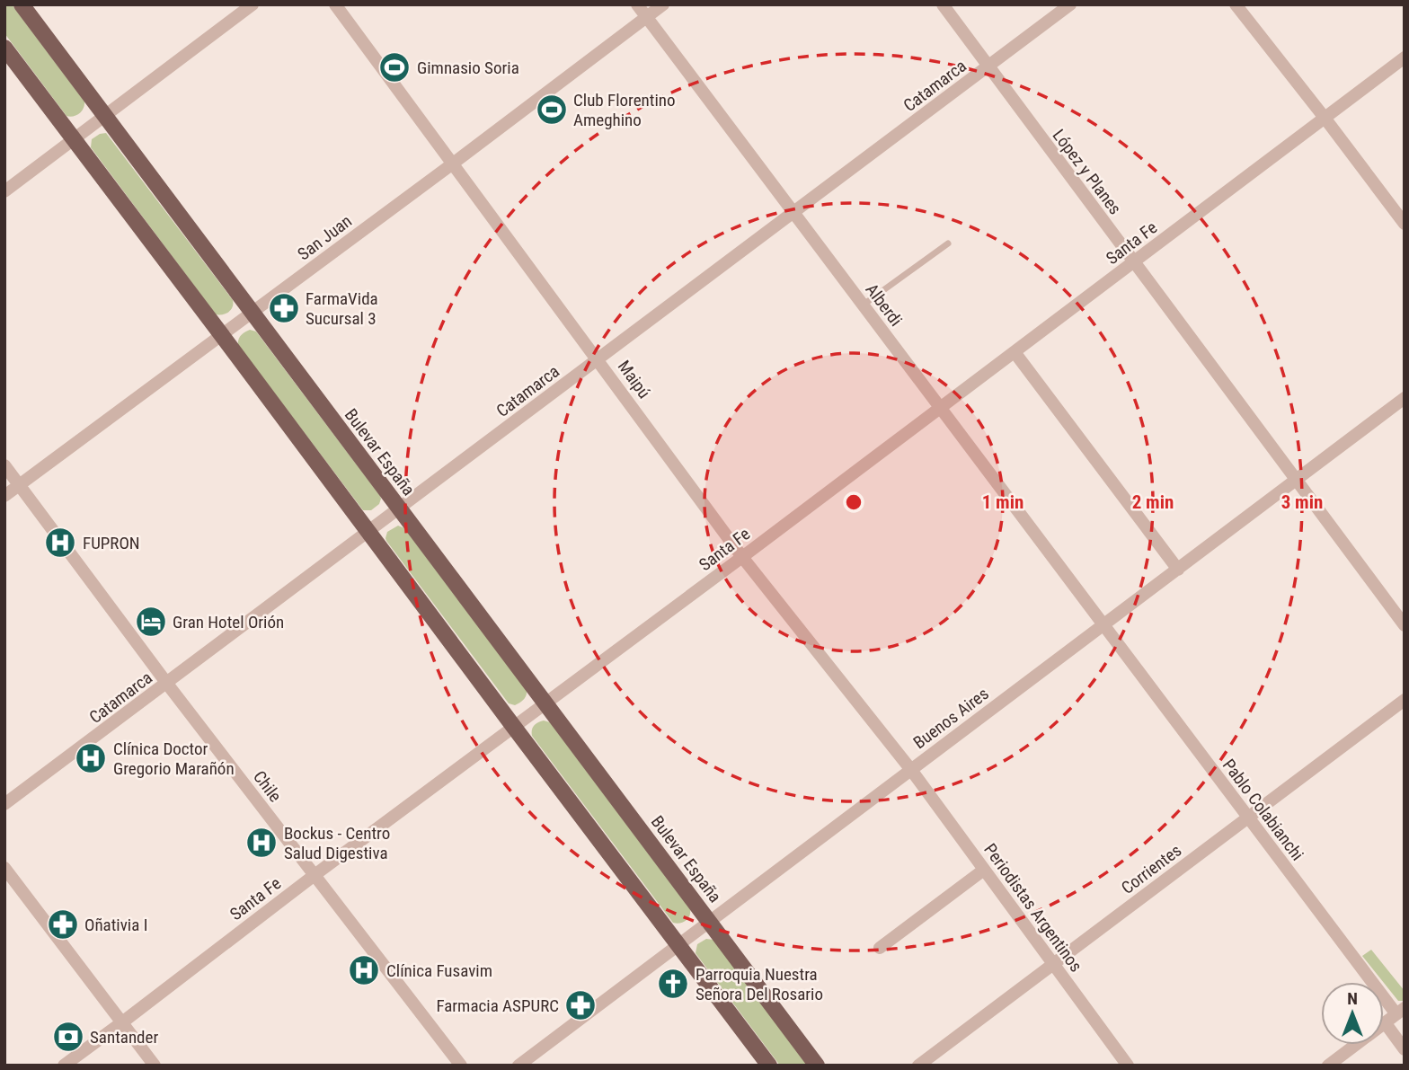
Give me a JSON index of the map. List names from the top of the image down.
{
  "streets": {
    "main road": ["Bulevar España"],
    "street": [
      "Catamarca",
      "López y Planes",
      "San Juan",
      "Santa Fe",
      "Alberdi",
      "Maipú",
      "Buenos Aires",
      "Chile",
      "Pablo Colabianchi",
      "Corrientes",
      "Periodistas Argentinos"
    ]
  },
  "crossings": [
    ["Catamarca", "López y Planes"],
    ["Catamarca", "Alberdi"],
    ["Catamarca", "Maipú"],
    ["Catamarca", "Bulevar España"],
    ["Catamarca", "Chile"],
    ["López y Planes", "Santa Fe"],
    ["López y Planes", "Buenos Aires"],
    ["San Juan", "Alberdi"],
    ["San Juan", "Maipú"],
    ["San Juan", "Bulevar España"],
    ["San Juan", "Chile"],
    ["Santa Fe", "Alberdi"],
    ["Santa Fe", "Maipú"],
    ["Santa Fe", "Bulevar España"],
    ["Santa Fe", "Chile"],
    ["Alberdi", "Buenos Aires"],
    ["Alberdi", "Pablo Colabianchi"],
    ["Maipú", "Buenos Aires"],
    ["Maipú", "Periodistas Argentinos"],
    ["Bulevar España", "Buenos Aires"],
    ["Buenos Aires", "Pablo Colabianchi"],
    ["Buenos Aires", "Periodistas Argentinos"],
    ["Pablo Colabianchi", "Corrientes"],
    ["Corrientes", "Periodistas Argentinos"]
  ],
  "places": {
    "sports": ["Gimnasio Soria", "Club Florentino Ameghino"],
    "pharmacy": ["FarmaVida Sucursal 3", "Oñativia I", "Farmacia ASPURC"],
    "hospital": [
      "FUPRON",
      "Clínica Doctor Gregorio Marañón",
      "Bockus - Centro Salud Digestiva",
      "Clínica Fusavim"
    ],
    "hotel": ["Gran Hotel Orión"],
    "church": ["Parroquia Nuestra Señora Del Rosario"],
    "bank": ["Santander"]
  },
  "north": "top",
  "rings": ["1 min", "2 min", "3 min"]
}
